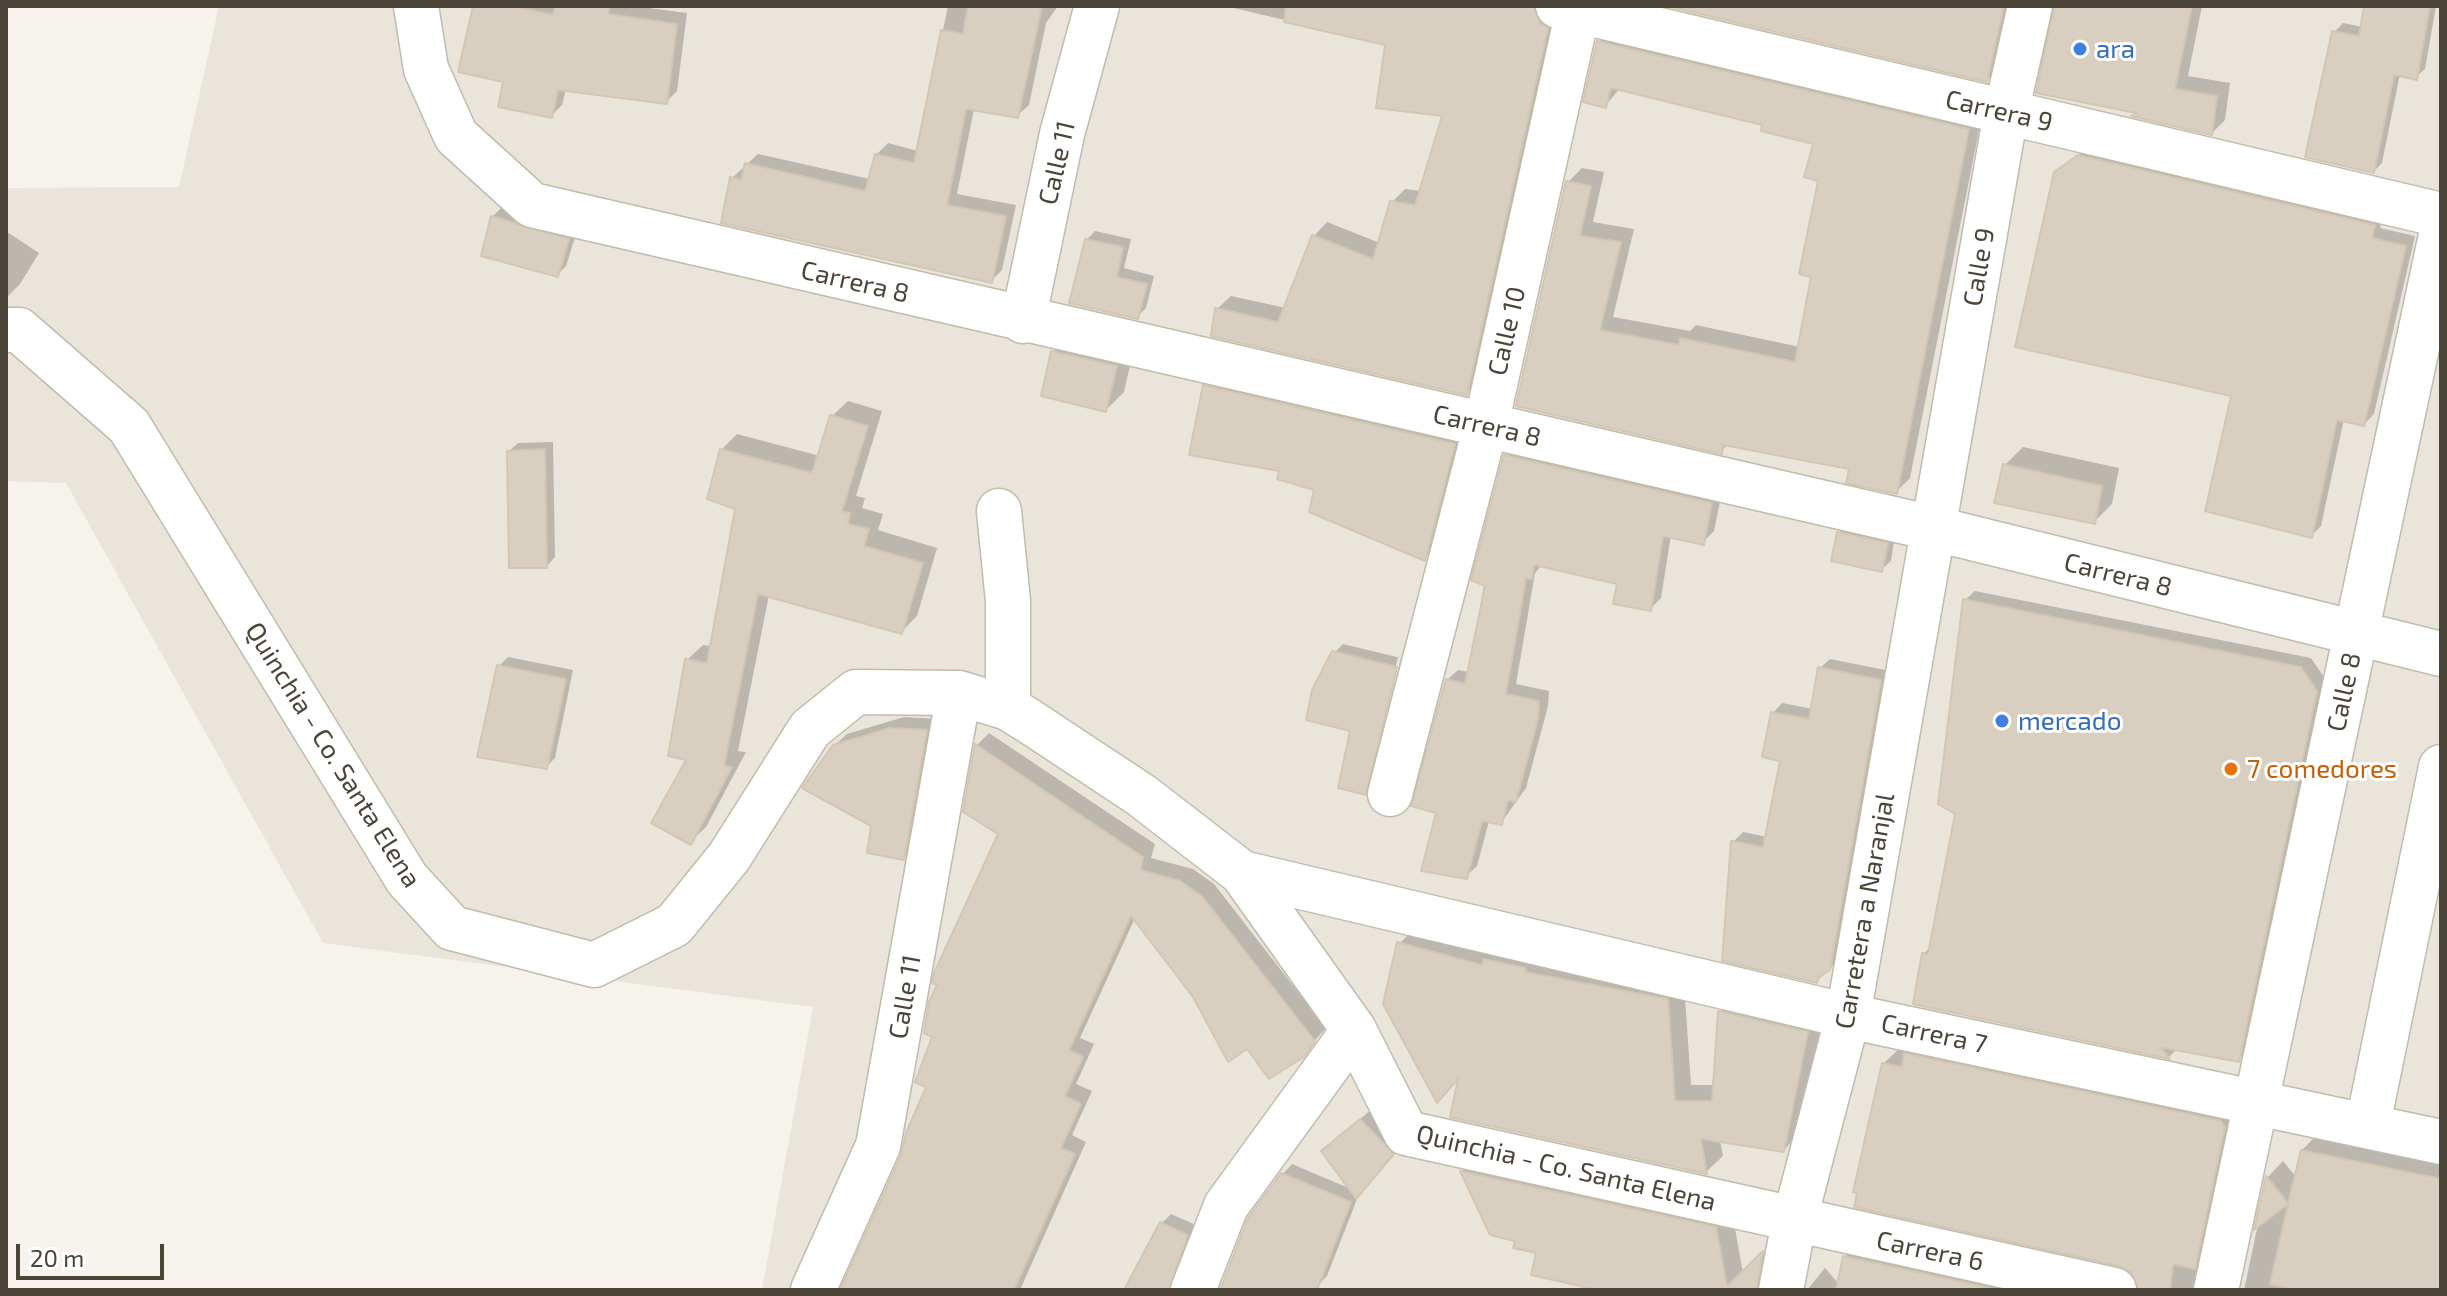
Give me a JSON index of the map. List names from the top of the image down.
{
  "streets": {
    "street": [
      "Carrera 9",
      "Calle 11",
      "Calle 9",
      "Carrera 8",
      "Calle 10",
      "Calle 8",
      "Quinchia - Co. Santa Elena",
      "Carretera a Naranjal",
      "Carrera 7",
      "Carrera 6"
    ]
  },
  "crossings": [
    ["Carrera 9", "Calle 9"],
    ["Carrera 9", "Calle 10"],
    ["Calle 11", "Carrera 8"],
    ["Calle 11", "Quinchia - Co. Santa Elena"],
    ["Calle 9", "Carrera 8"],
    ["Calle 9", "Carretera a Naranjal"],
    ["Carrera 8", "Calle 10"],
    ["Carrera 8", "Calle 8"],
    ["Carrera 8", "Carretera a Naranjal"],
    ["Calle 8", "Carrera 7"],
    ["Quinchia - Co. Santa Elena", "Carretera a Naranjal"],
    ["Quinchia - Co. Santa Elena", "Carrera 7"],
    ["Quinchia - Co. Santa Elena", "Carrera 6"],
    ["Carretera a Naranjal", "Carrera 7"],
    ["Carretera a Naranjal", "Carrera 6"]
  ],
  "places": ["ara", "mercado", "7 comedores"],
  "scale_bar": "20 m"
}
